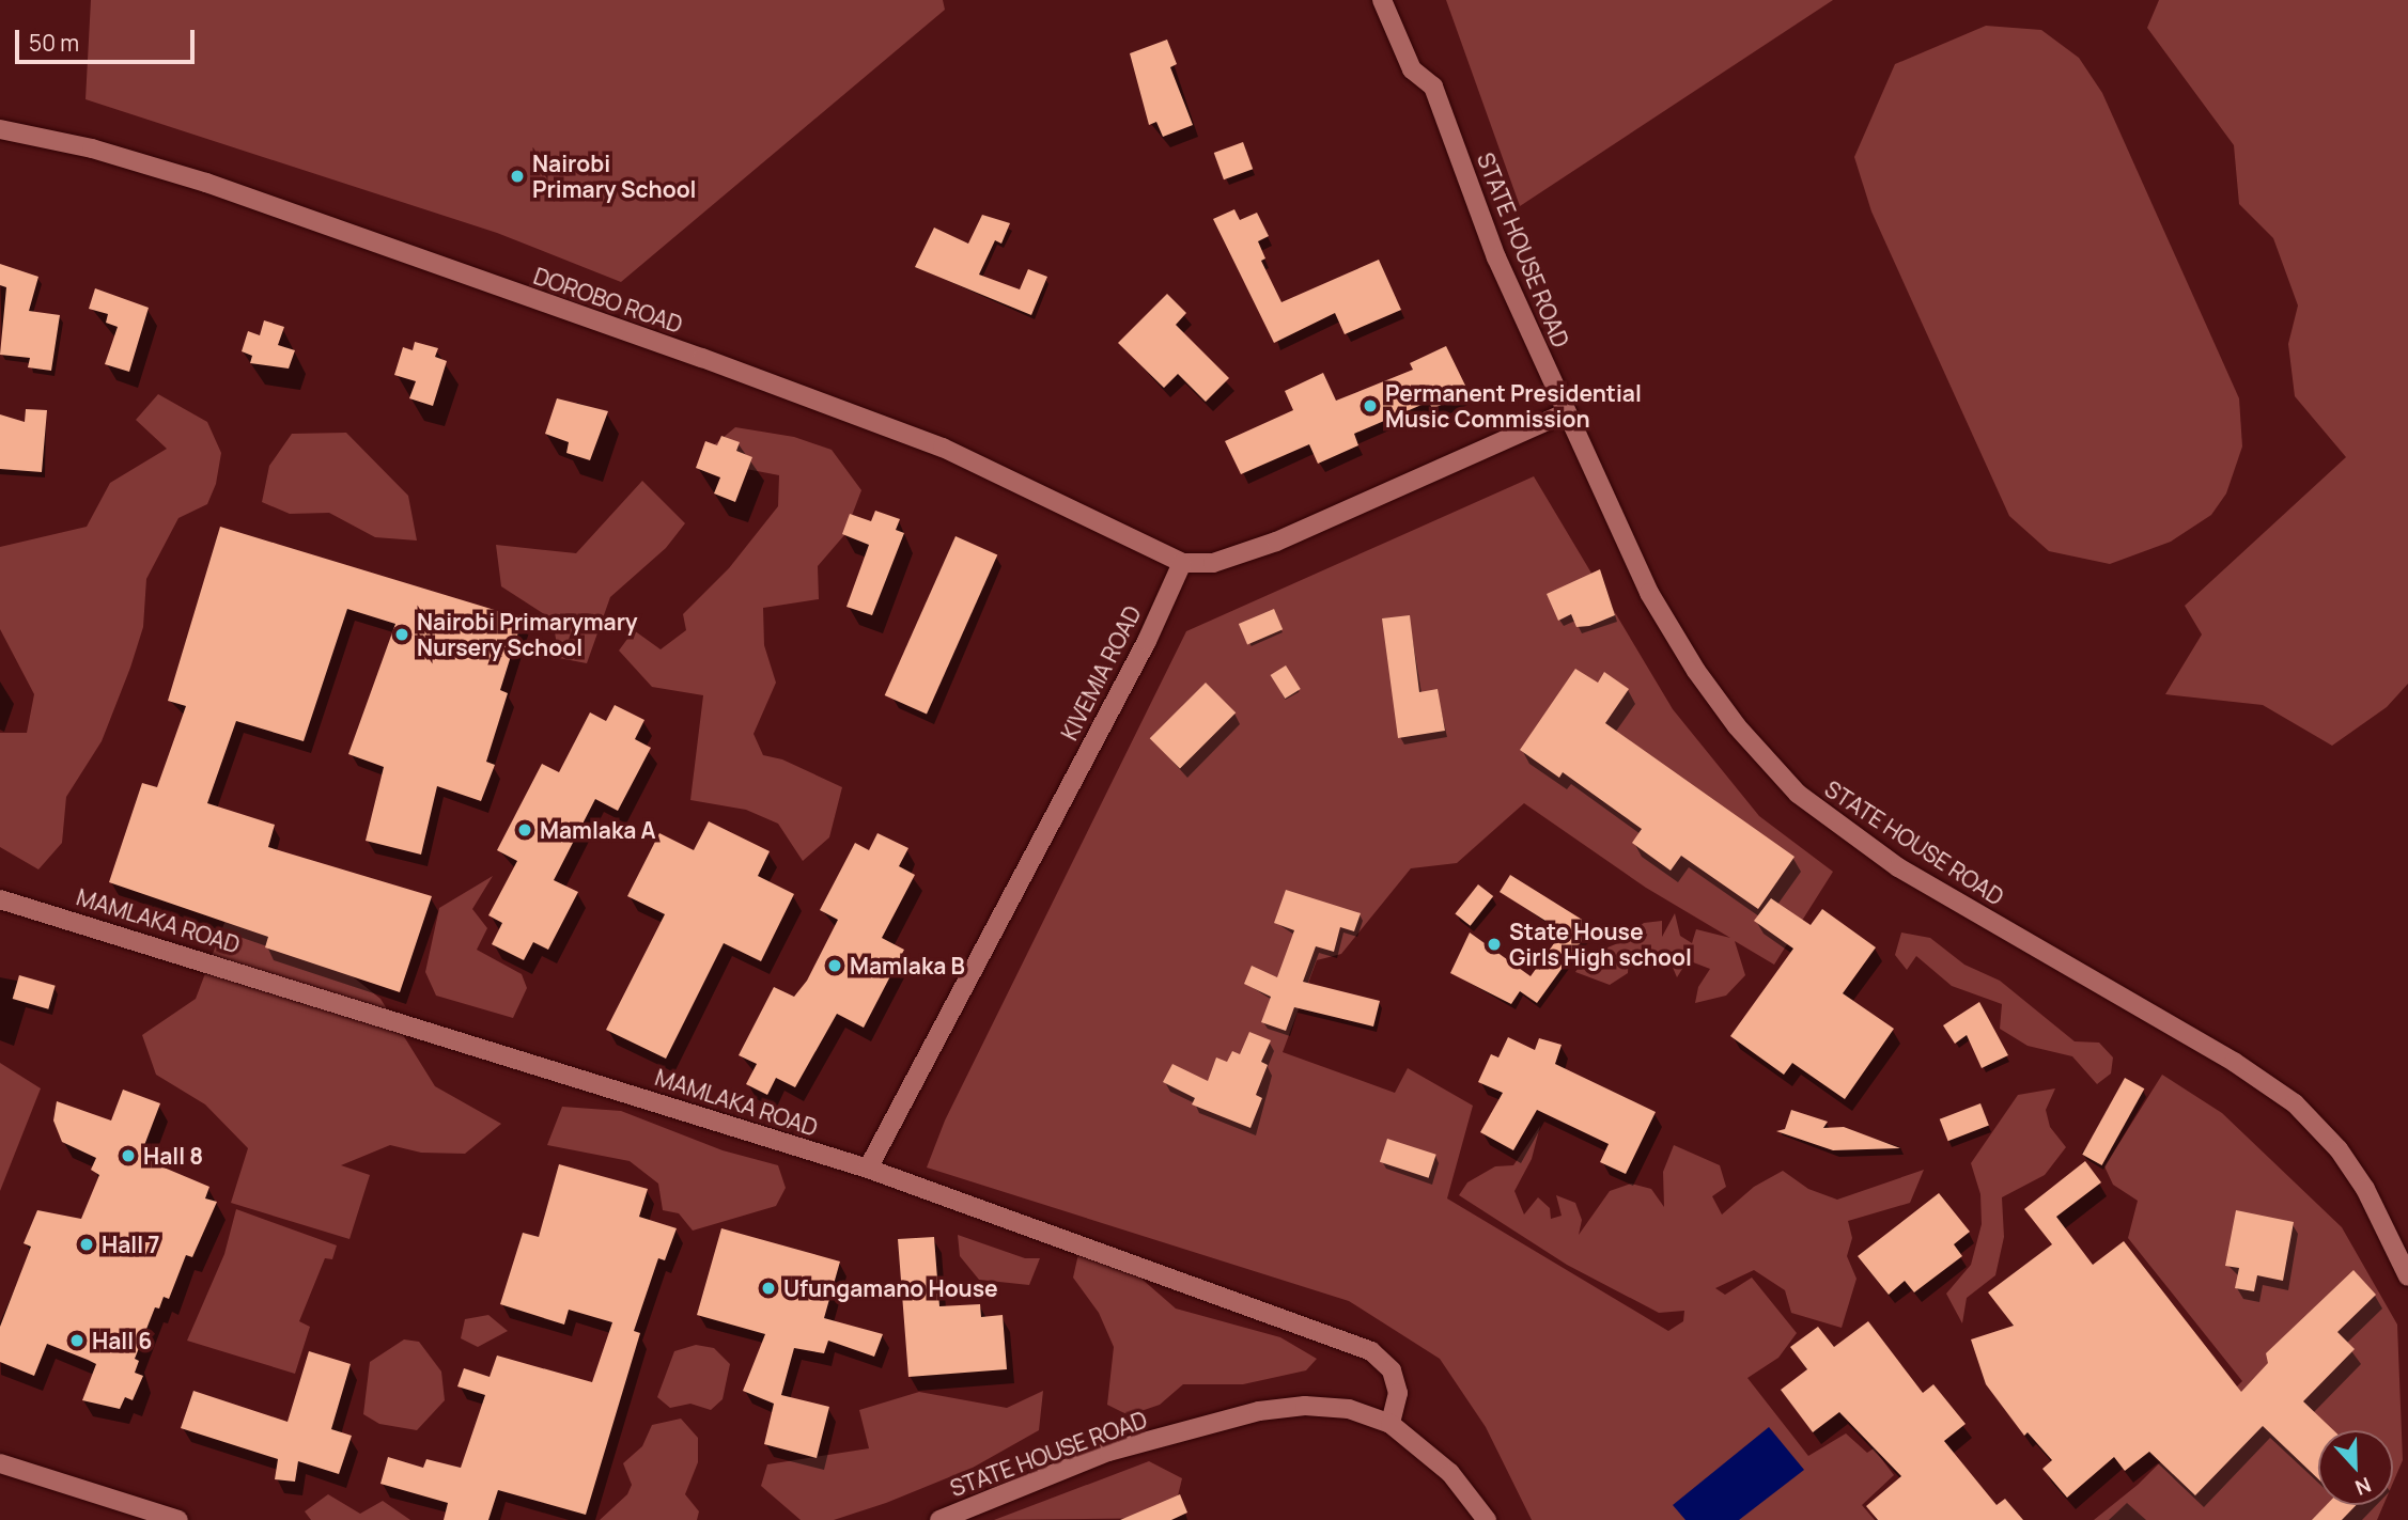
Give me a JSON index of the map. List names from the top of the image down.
{
  "streets": {
    "street": [
      "STATE HOUSE ROAD",
      "DOROBO ROAD",
      "KIVEMIA ROAD",
      "MAMLAKA ROAD"
    ]
  },
  "crossings": [
    ["STATE HOUSE ROAD", "MAMLAKA ROAD"],
    ["DOROBO ROAD", "KIVEMIA ROAD"],
    ["KIVEMIA ROAD", "MAMLAKA ROAD"]
  ],
  "places": [
    "Nairobi Primary School",
    "Permanent Presidential Music Commission",
    "Nairobi Primarymary Nursery School",
    "Mamlaka A",
    "State House Girls High school",
    "Mamlaka B",
    "Hall 8",
    "Hall 7",
    "Ufungamano House",
    "Hall 6"
  ],
  "scale_bar": "50 m",
  "north": "bottom"
}
